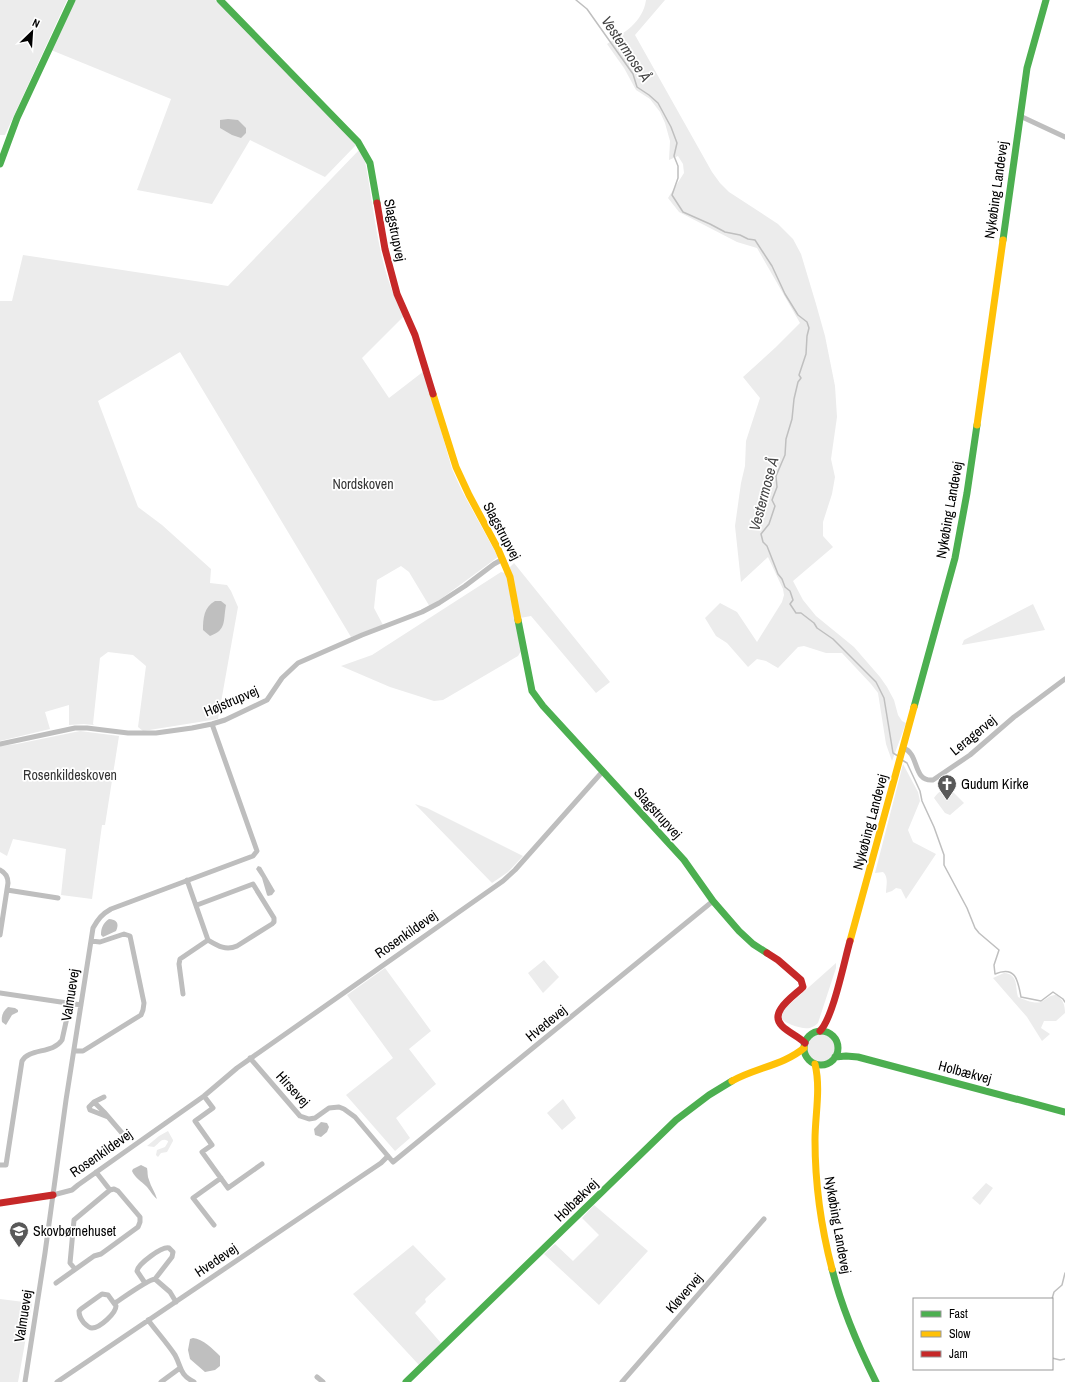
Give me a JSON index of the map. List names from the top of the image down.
{
  "streets": {
    "street": [
      "Nykøbing Landevej",
      "Slagstrupvej",
      "Højstrupvej",
      "Leragervej",
      "Rosenkildevej",
      "Valmuevej",
      "Hvedevej",
      "Holbækvej",
      "Hirsevej",
      "Kløvervej"
    ]
  },
  "crossings": [
    ["Nykøbing Landevej", "Leragervej"],
    ["Nykøbing Landevej", "Holbækvej"],
    ["Slagstrupvej", "Højstrupvej"],
    ["Slagstrupvej", "Rosenkildevej"],
    ["Slagstrupvej", "Hvedevej"],
    ["Højstrupvej", "Valmuevej"],
    ["Rosenkildevej", "Valmuevej"],
    ["Rosenkildevej", "Hirsevej"],
    ["Hvedevej", "Hirsevej"]
  ],
  "water": ["Vestermose Å"],
  "parks": ["Nordskoven", "Rosenkildeskoven"],
  "places": {
    "church": ["Gudum Kirke"],
    "school or university": ["Skovbørnehuset"]
  },
  "legend": ["Fast", "Slow", "Jam"],
  "north": "top right"
}
